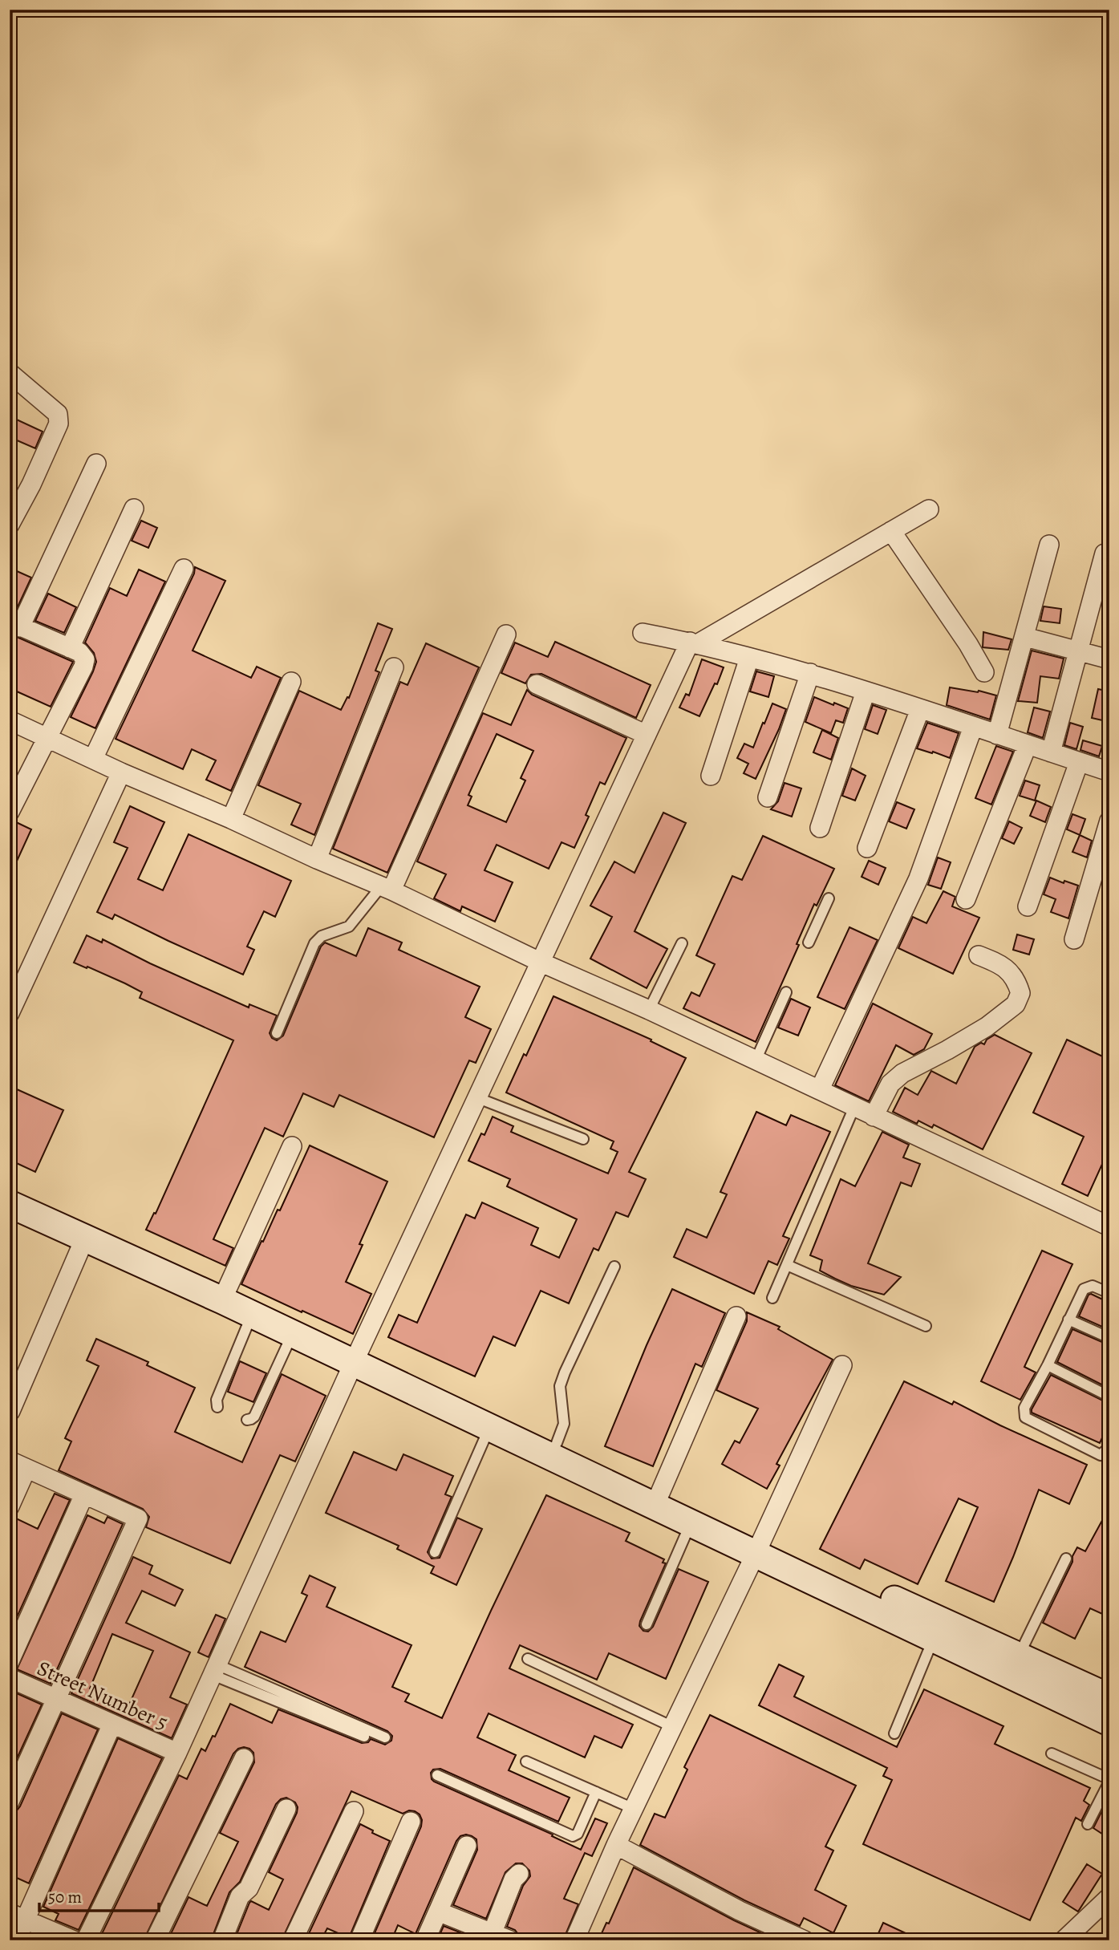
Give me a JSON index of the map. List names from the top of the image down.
{
  "streets": {
    "street": ["Street Number 5"]
  },
  "scale_bar": "50 m"
}
